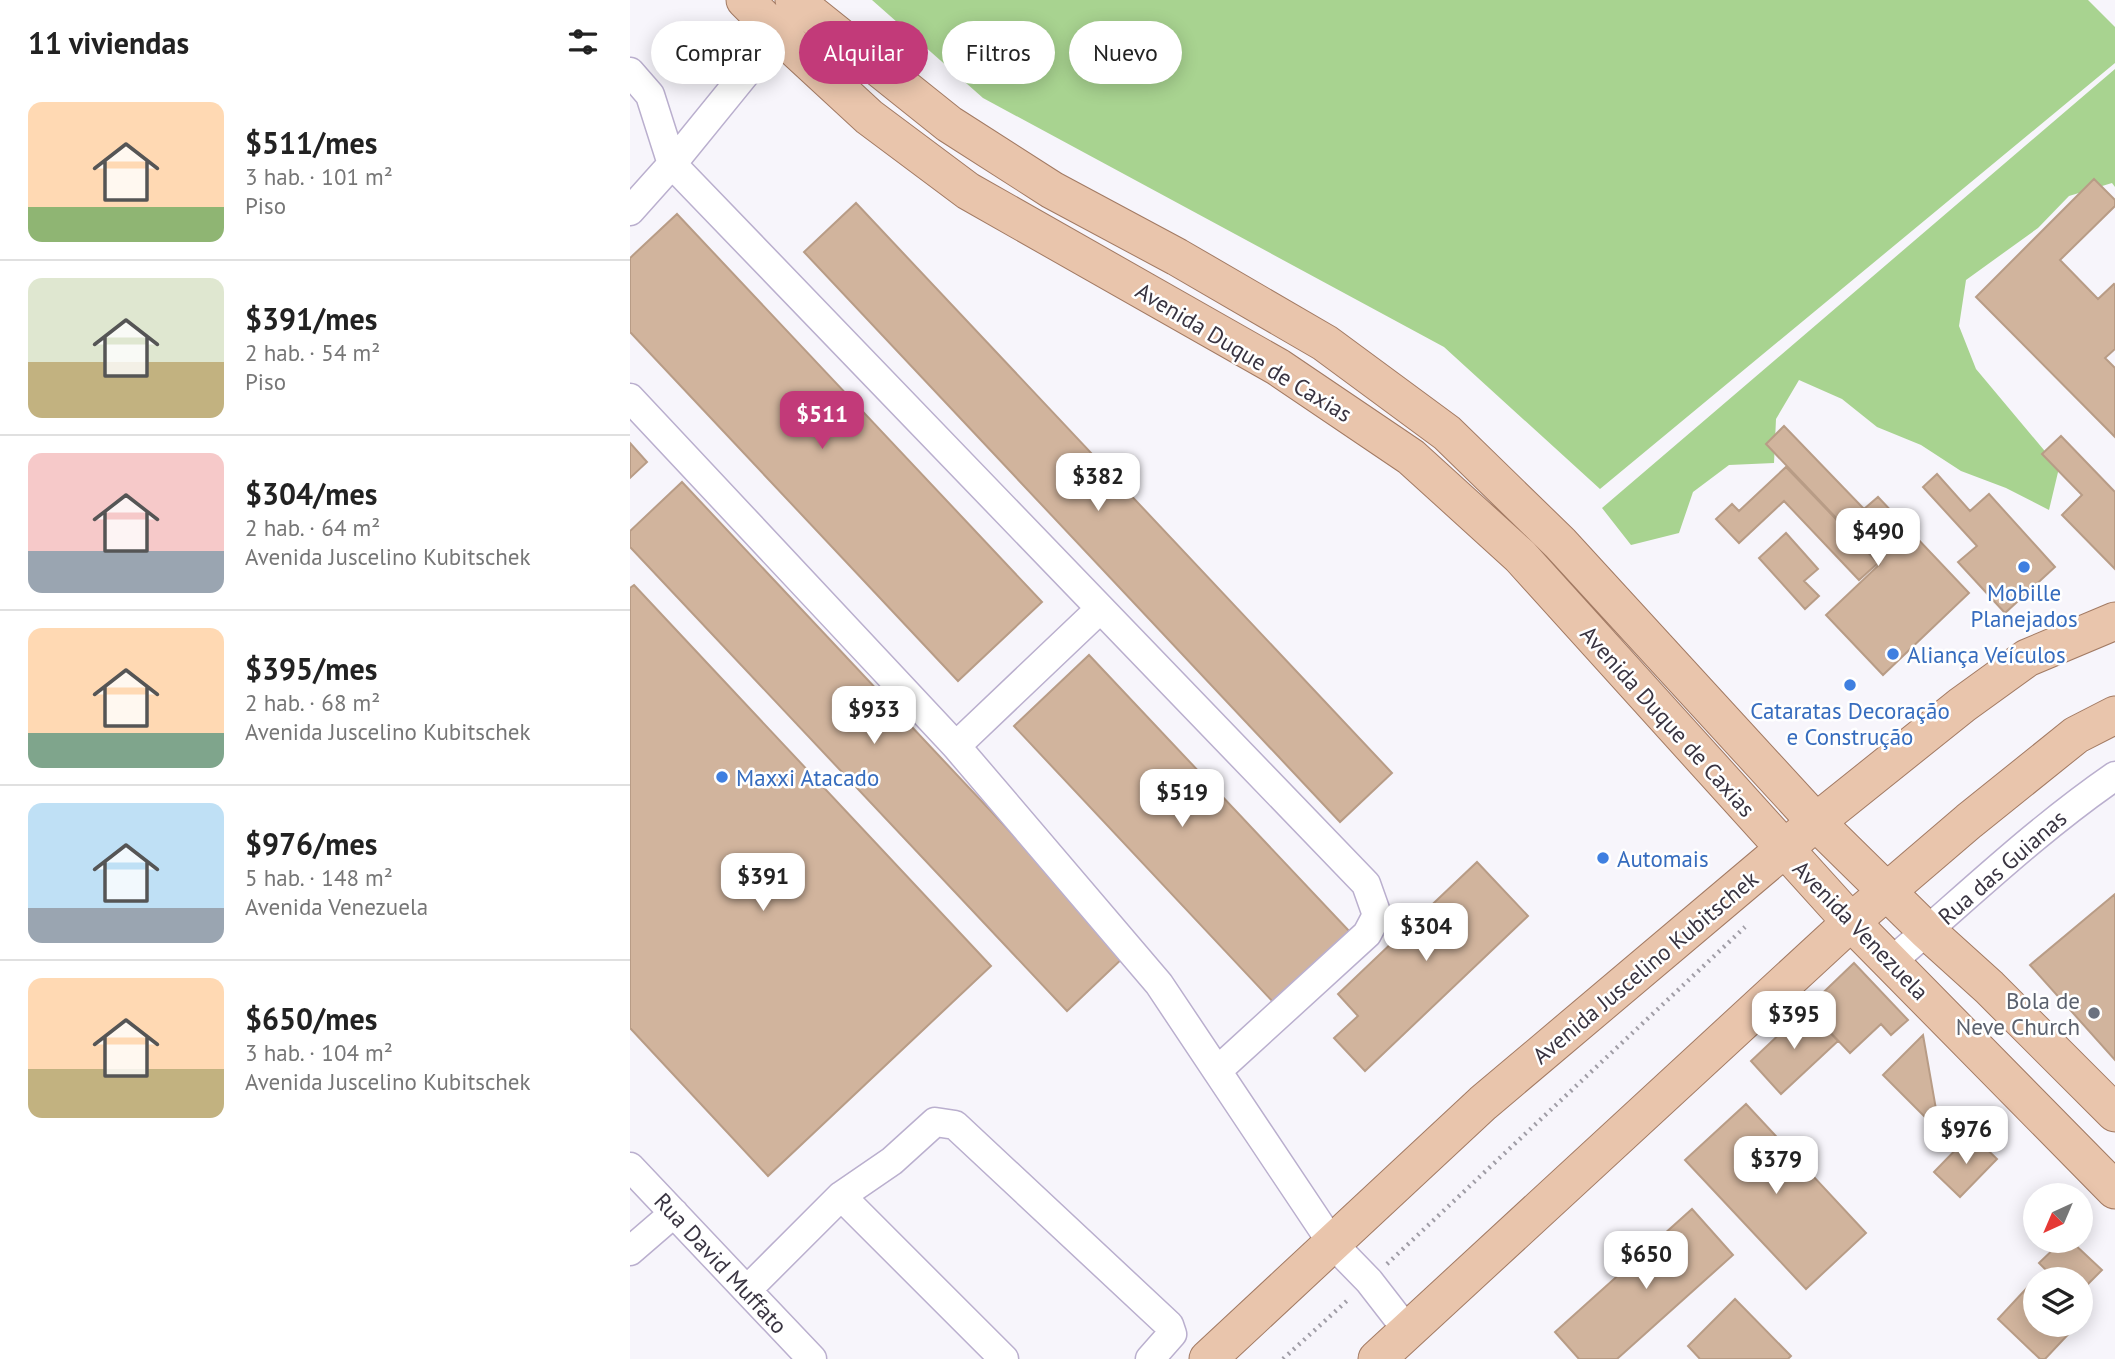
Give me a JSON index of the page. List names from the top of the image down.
{
  "streets": {
    "main road": ["Avenida Duque de Caxias", "Avenida Venezuela", "Avenida Juscelino Kubitschek"],
    "street": ["Rua das Guianas", "Rua David Muffato"]
  },
  "crossings": [
    ["Avenida Duque de Caxias", "Avenida Venezuela"],
    ["Avenida Duque de Caxias", "Avenida Juscelino Kubitschek"],
    ["Rua das Guianas", "Avenida Venezuela"],
    ["Avenida Venezuela", "Avenida Juscelino Kubitschek"]
  ],
  "places": [
    "Mobille Planejados",
    "Aliança Veículos",
    "Cataratas Decoração e Construção",
    "Maxxi Atacado",
    "Automais",
    "Bola de Neve Church"
  ],
  "north": "bottom left",
  "page": {
    "heading": "11 viviendas",
    "chip": [
      "Comprar",
      "Alquilar",
      "Filtros",
      "Nuevo"
    ],
    "list": [
      {
        "name": "$511/mes",
        "note": "3 hab. · 101 m² · Piso"
      },
      {
        "name": "$391/mes",
        "note": "2 hab. · 54 m² · Piso"
      },
      {
        "name": "$304/mes",
        "note": "2 hab. · 64 m² · Avenida Juscelino Kubitschek"
      },
      {
        "name": "$395/mes",
        "note": "2 hab. · 68 m² · Avenida Juscelino Kubitschek"
      },
      {
        "name": "$976/mes",
        "note": "5 hab. · 148 m² · Avenida Venezuela"
      },
      {
        "name": "$650/mes",
        "note": "3 hab. · 104 m² · Avenida Juscelino Kubitschek"
      }
    ],
    "price": [
      "$511",
      "$382",
      "$490",
      "$933",
      "$519",
      "$391",
      "$304",
      "$395",
      "$976",
      "$379",
      "$650"
    ]
  }
}
